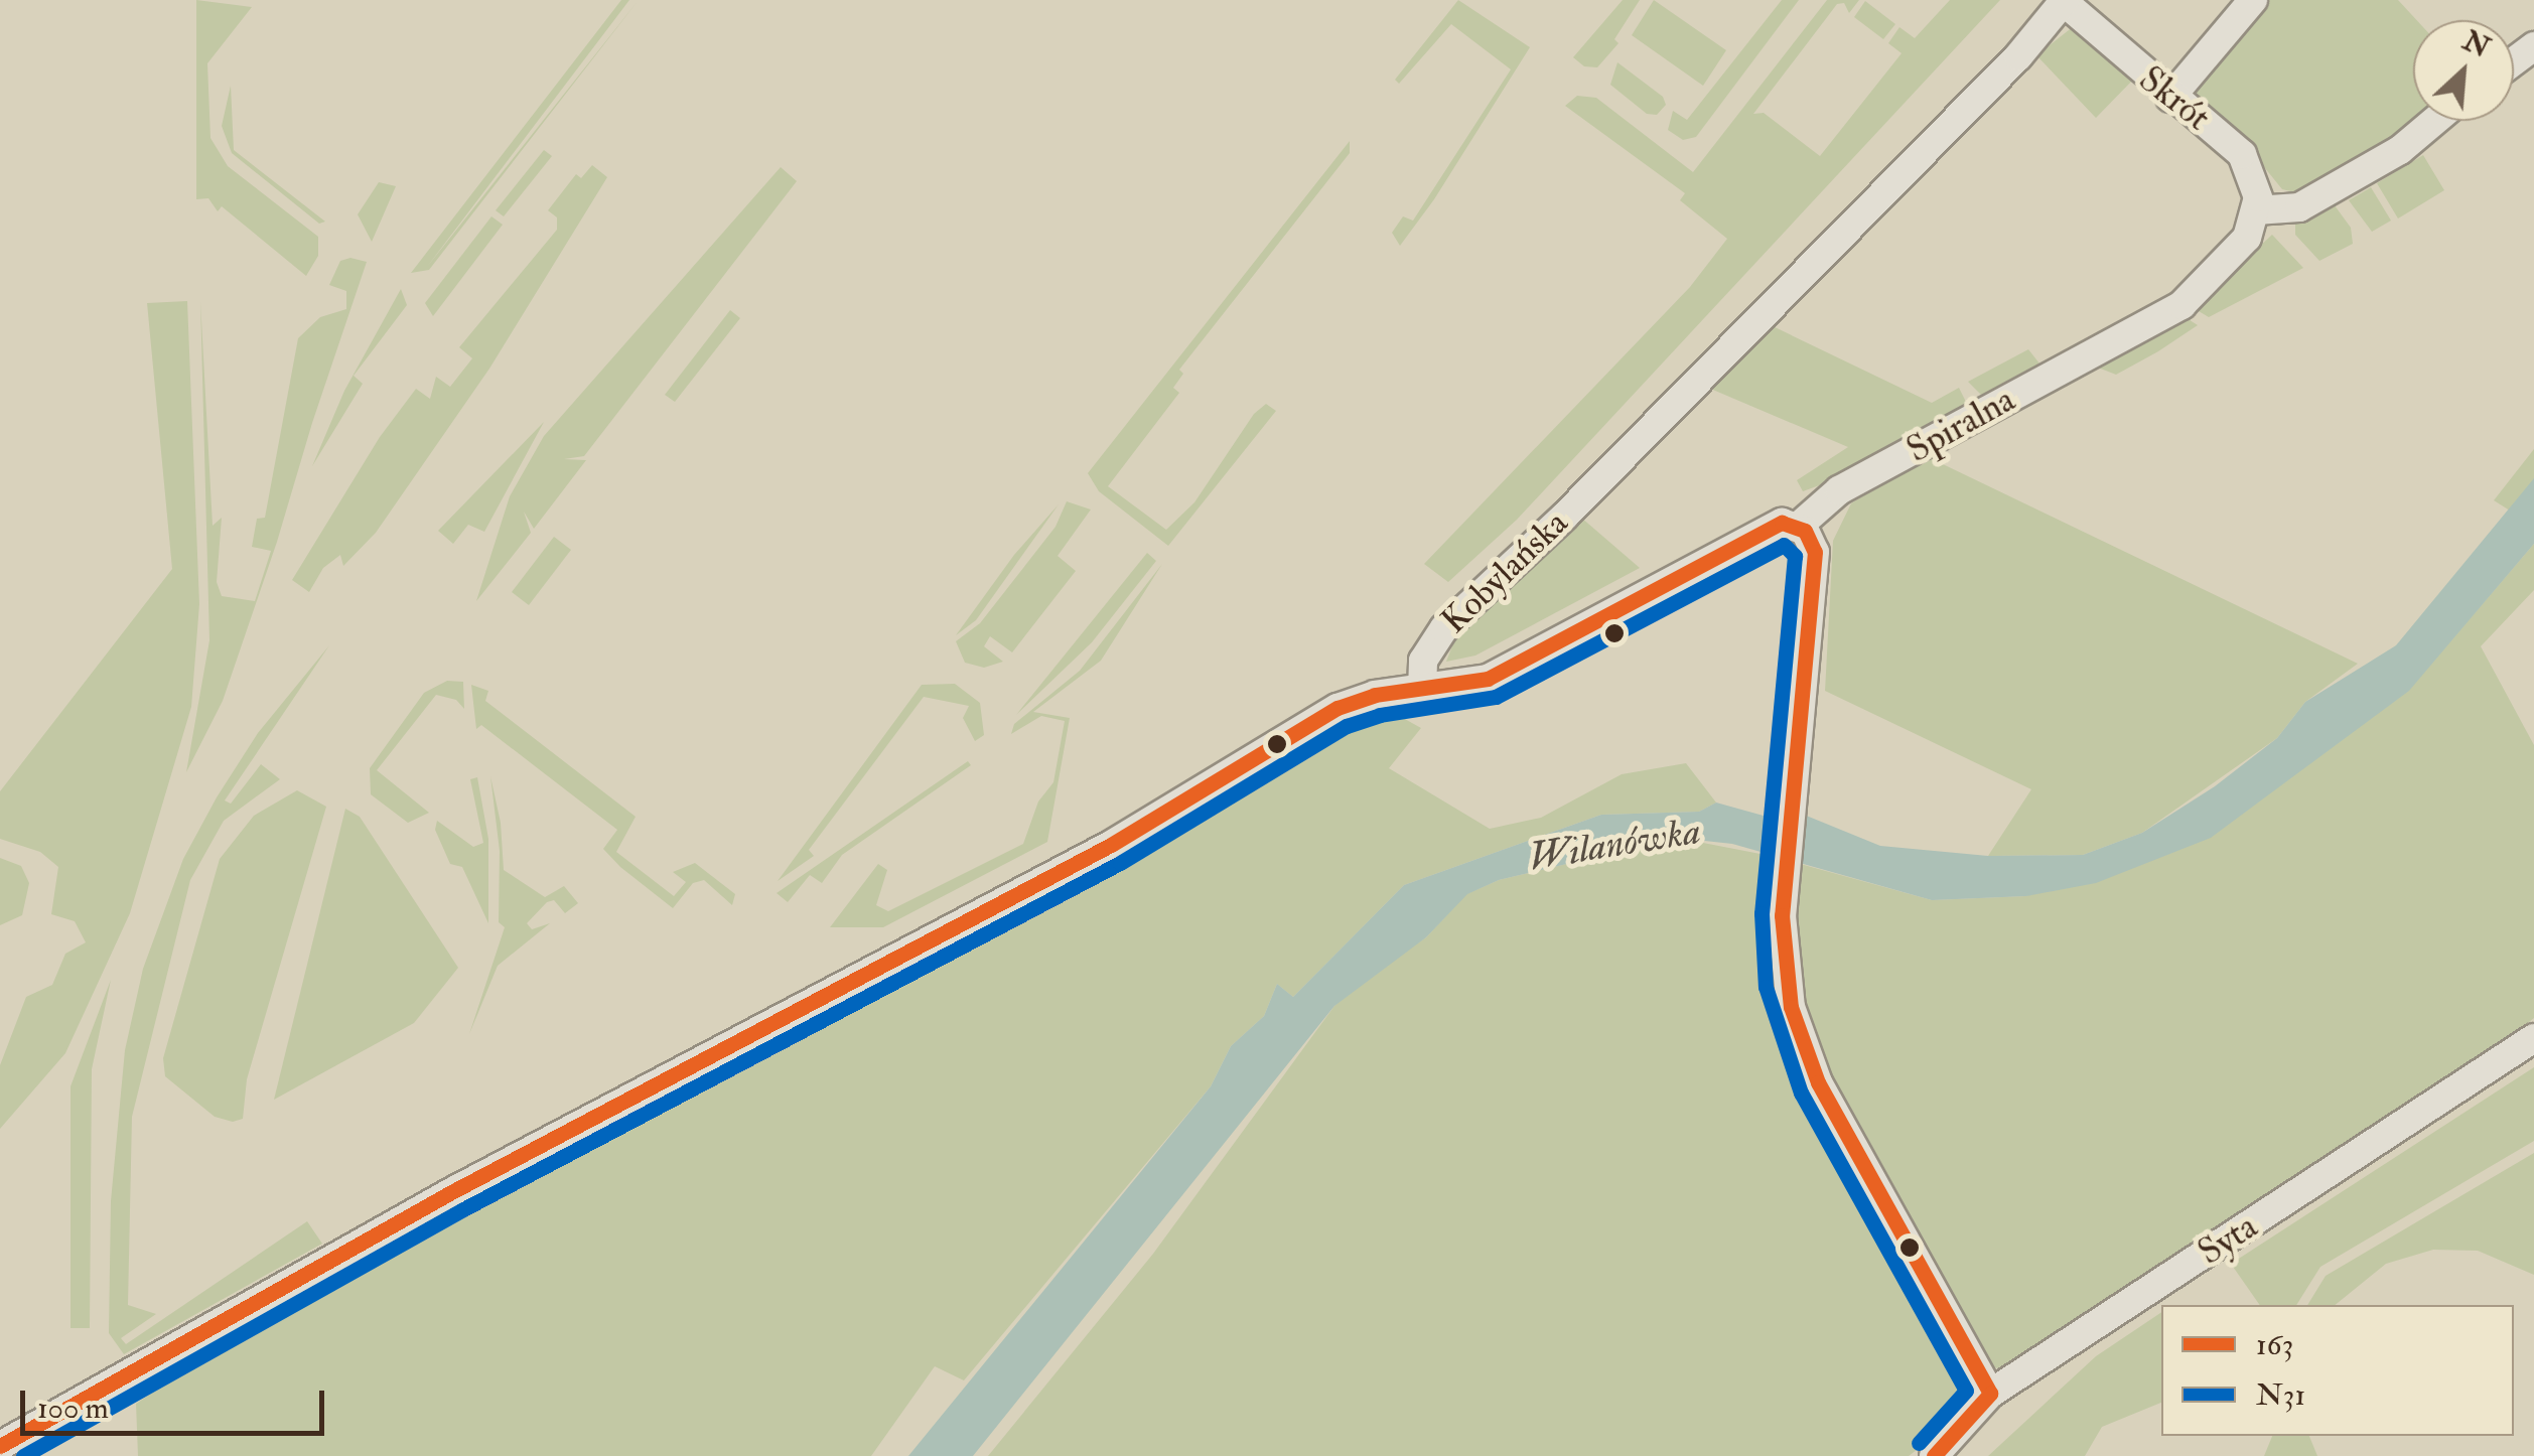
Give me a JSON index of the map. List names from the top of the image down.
{
  "streets": {
    "street": [
      "Skrót",
      "Spiralna",
      "Kobylańska",
      "Syta"
    ]
  },
  "crossings": [
    ["Skrót", "Spiralna"],
    ["Skrót", "Kobylańska"]
  ],
  "water": ["Wilanówka"],
  "lines": ["transit line 163", "transit line N31"],
  "legend": ["163", "N31"],
  "scale_bar": "100 m",
  "north": "top right"
}
